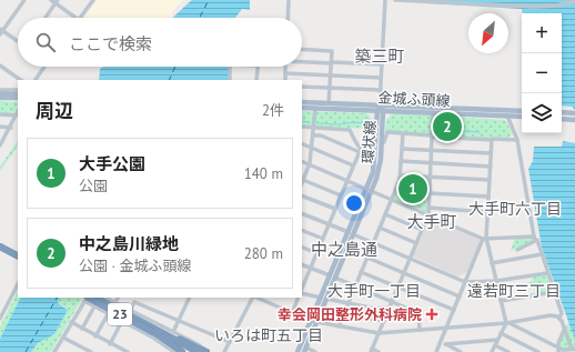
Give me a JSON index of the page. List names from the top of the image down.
{
  "streets": {
    "highway": ["23"],
    "main road": ["金城ふ頭線", "環状線"]
  },
  "crossings": [
    ["金城ふ頭線", "環状線"]
  ],
  "districts": [
    "築三町",
    "大手町六丁目",
    "大手町",
    "中之島通",
    "大手町一丁目",
    "遠若町三丁目",
    "いろは町五丁目"
  ],
  "places": {
    "health": ["幸会岡田整形外科病院"]
  },
  "north": "bottom left",
  "page": {
    "map_buttons": ["+", "−"],
    "search": "ここで検索",
    "heading": ["周辺", "2件"],
    "pins": ["2", "1"],
    "list": [
      {
        "mark": "1",
        "name": "大手公園",
        "note": "公園",
        "value": "140 m"
      },
      {
        "mark": "2",
        "name": "中之島川緑地",
        "note": "公園 · 金城ふ頭線",
        "value": "280 m"
      }
    ]
  }
}
